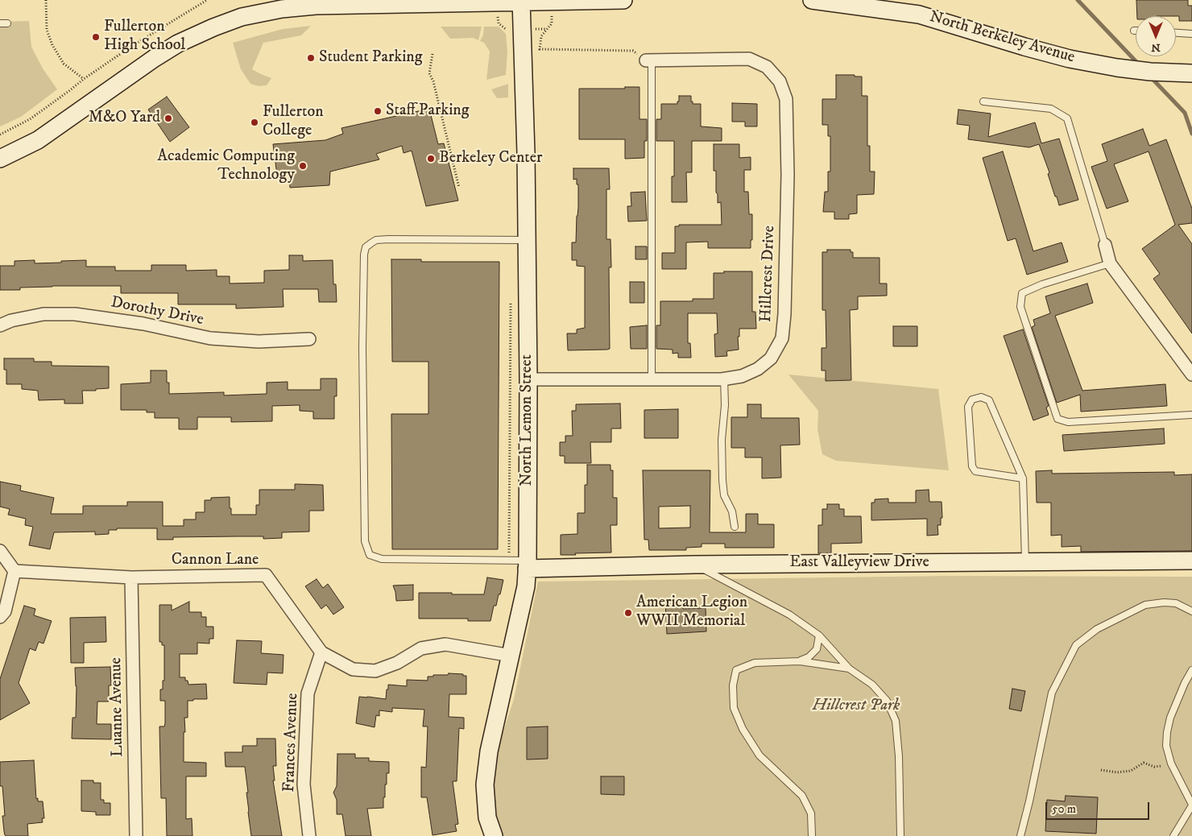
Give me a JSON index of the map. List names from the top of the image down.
{
  "streets": {
    "street": [
      "North Berkeley Avenue",
      "Hillcrest Drive",
      "Dorothy Drive",
      "North Lemon Street",
      "Cannon Lane",
      "East Valleyview Drive",
      "Luanne Avenue",
      "Frances Avenue"
    ]
  },
  "crossings": [
    ["Hillcrest Drive", "North Lemon Street"],
    ["North Lemon Street", "Cannon Lane"],
    ["North Lemon Street", "East Valleyview Drive"],
    ["Cannon Lane", "Luanne Avenue"],
    ["Cannon Lane", "Frances Avenue"]
  ],
  "parks": ["Hillcrest Park"],
  "places": [
    "Fullerton High School",
    "Student Parking",
    "Staff Parking",
    "M&O Yard",
    "Fullerton College",
    "Berkeley Center",
    "Academic Computing Technology",
    "American Legion WWII Memorial"
  ],
  "scale_bar": "50 m",
  "north": "bottom"
}
